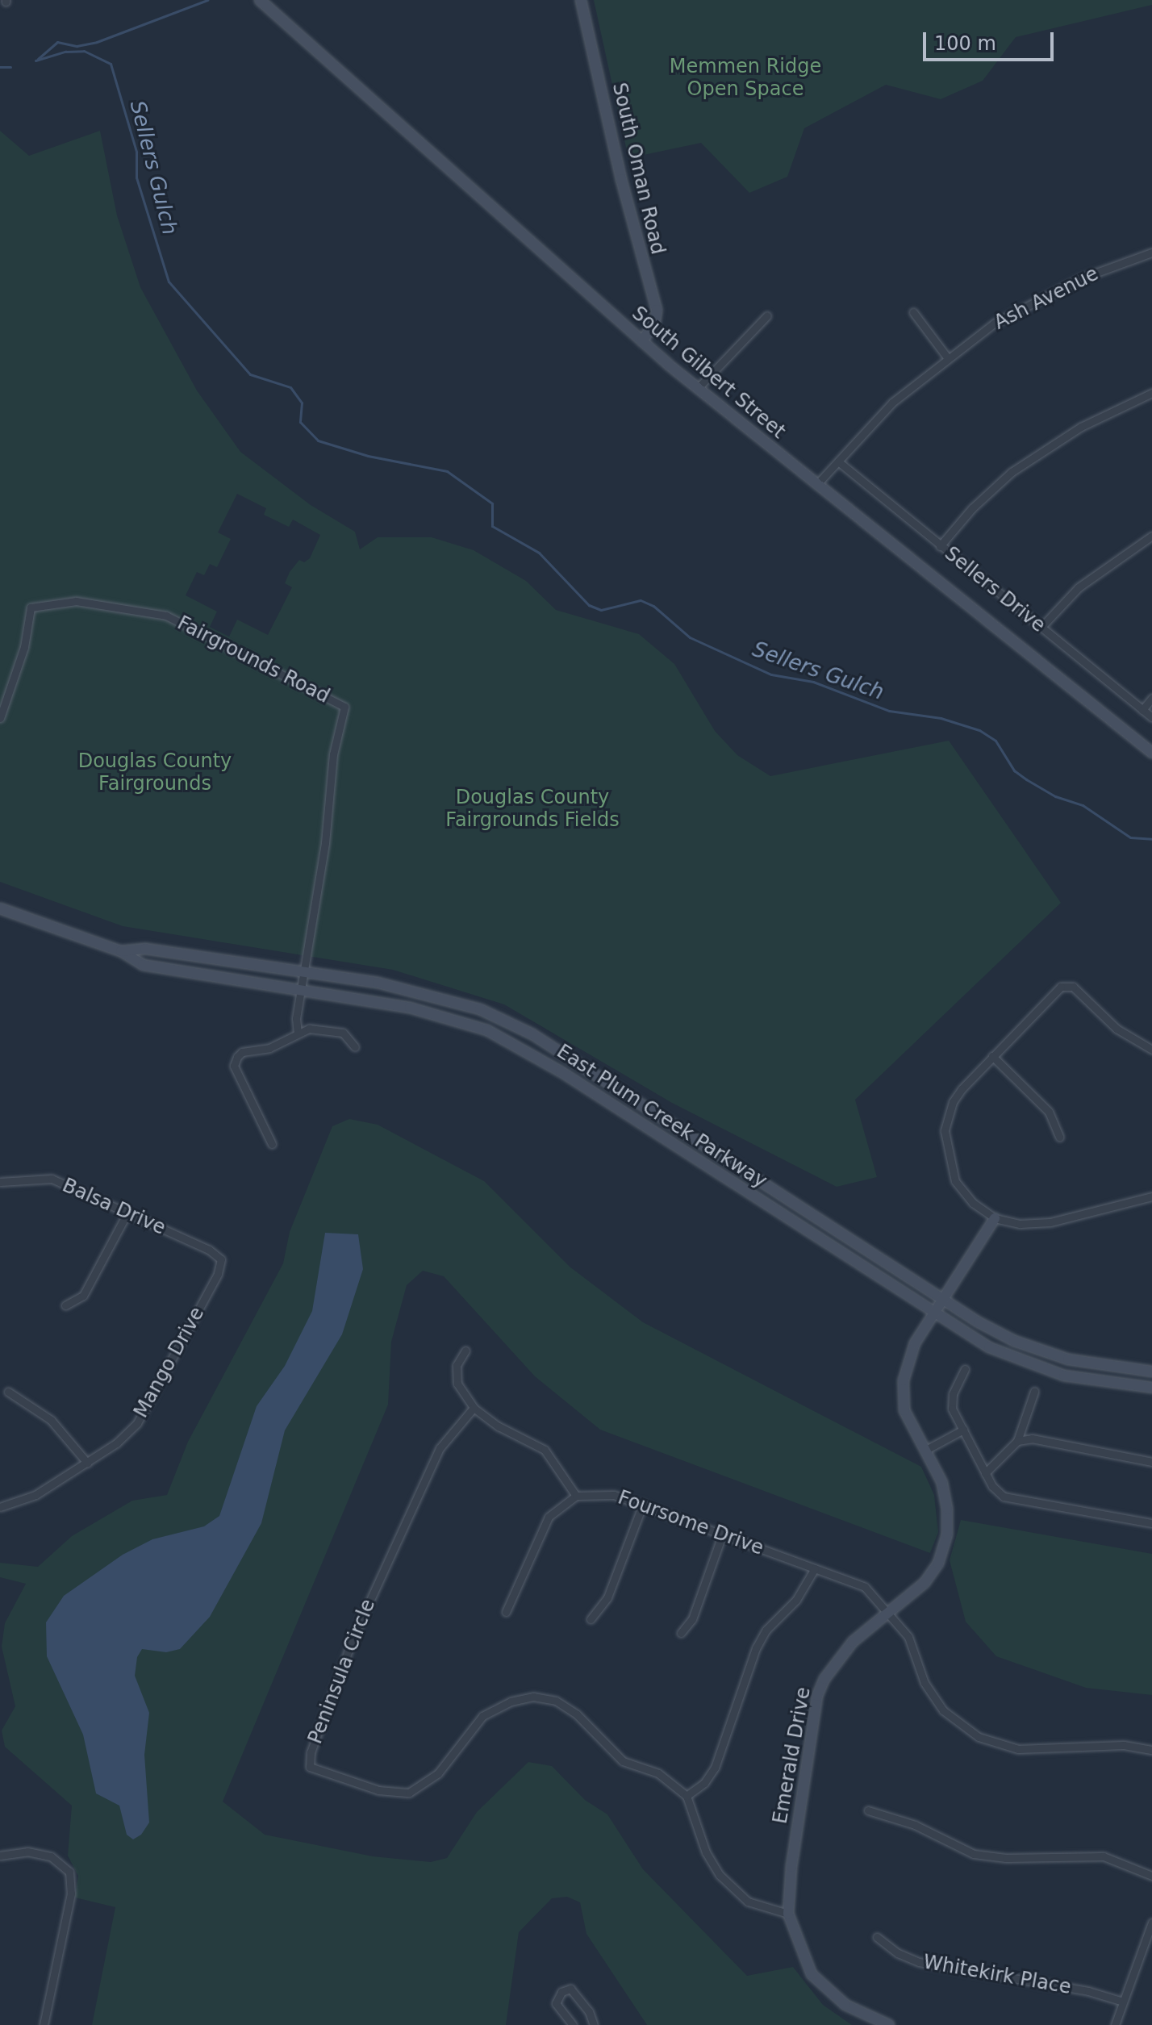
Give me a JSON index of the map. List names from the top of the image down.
{
  "streets": {
    "street": [
      "South Oman Road",
      "Ash Avenue",
      "South Gilbert Street",
      "Sellers Drive",
      "Fairgrounds Road",
      "East Plum Creek Parkway",
      "Balsa Drive",
      "Mango Drive",
      "Foursome Drive",
      "Peninsula Circle",
      "Emerald Drive",
      "Whitekirk Place"
    ]
  },
  "crossings": [
    ["South Oman Road", "South Gilbert Street"],
    ["Ash Avenue", "South Gilbert Street"],
    ["Ash Avenue", "Sellers Drive"],
    ["Fairgrounds Road", "East Plum Creek Parkway"],
    ["East Plum Creek Parkway", "Emerald Drive"],
    ["Balsa Drive", "Mango Drive"],
    ["Foursome Drive", "Emerald Drive"]
  ],
  "water": ["Sellers Gulch"],
  "parks": ["Memmen Ridge Open Space", "Douglas County Fairgrounds", "Douglas County Fairgrounds Fields"],
  "scale_bar": "100 m"
}
